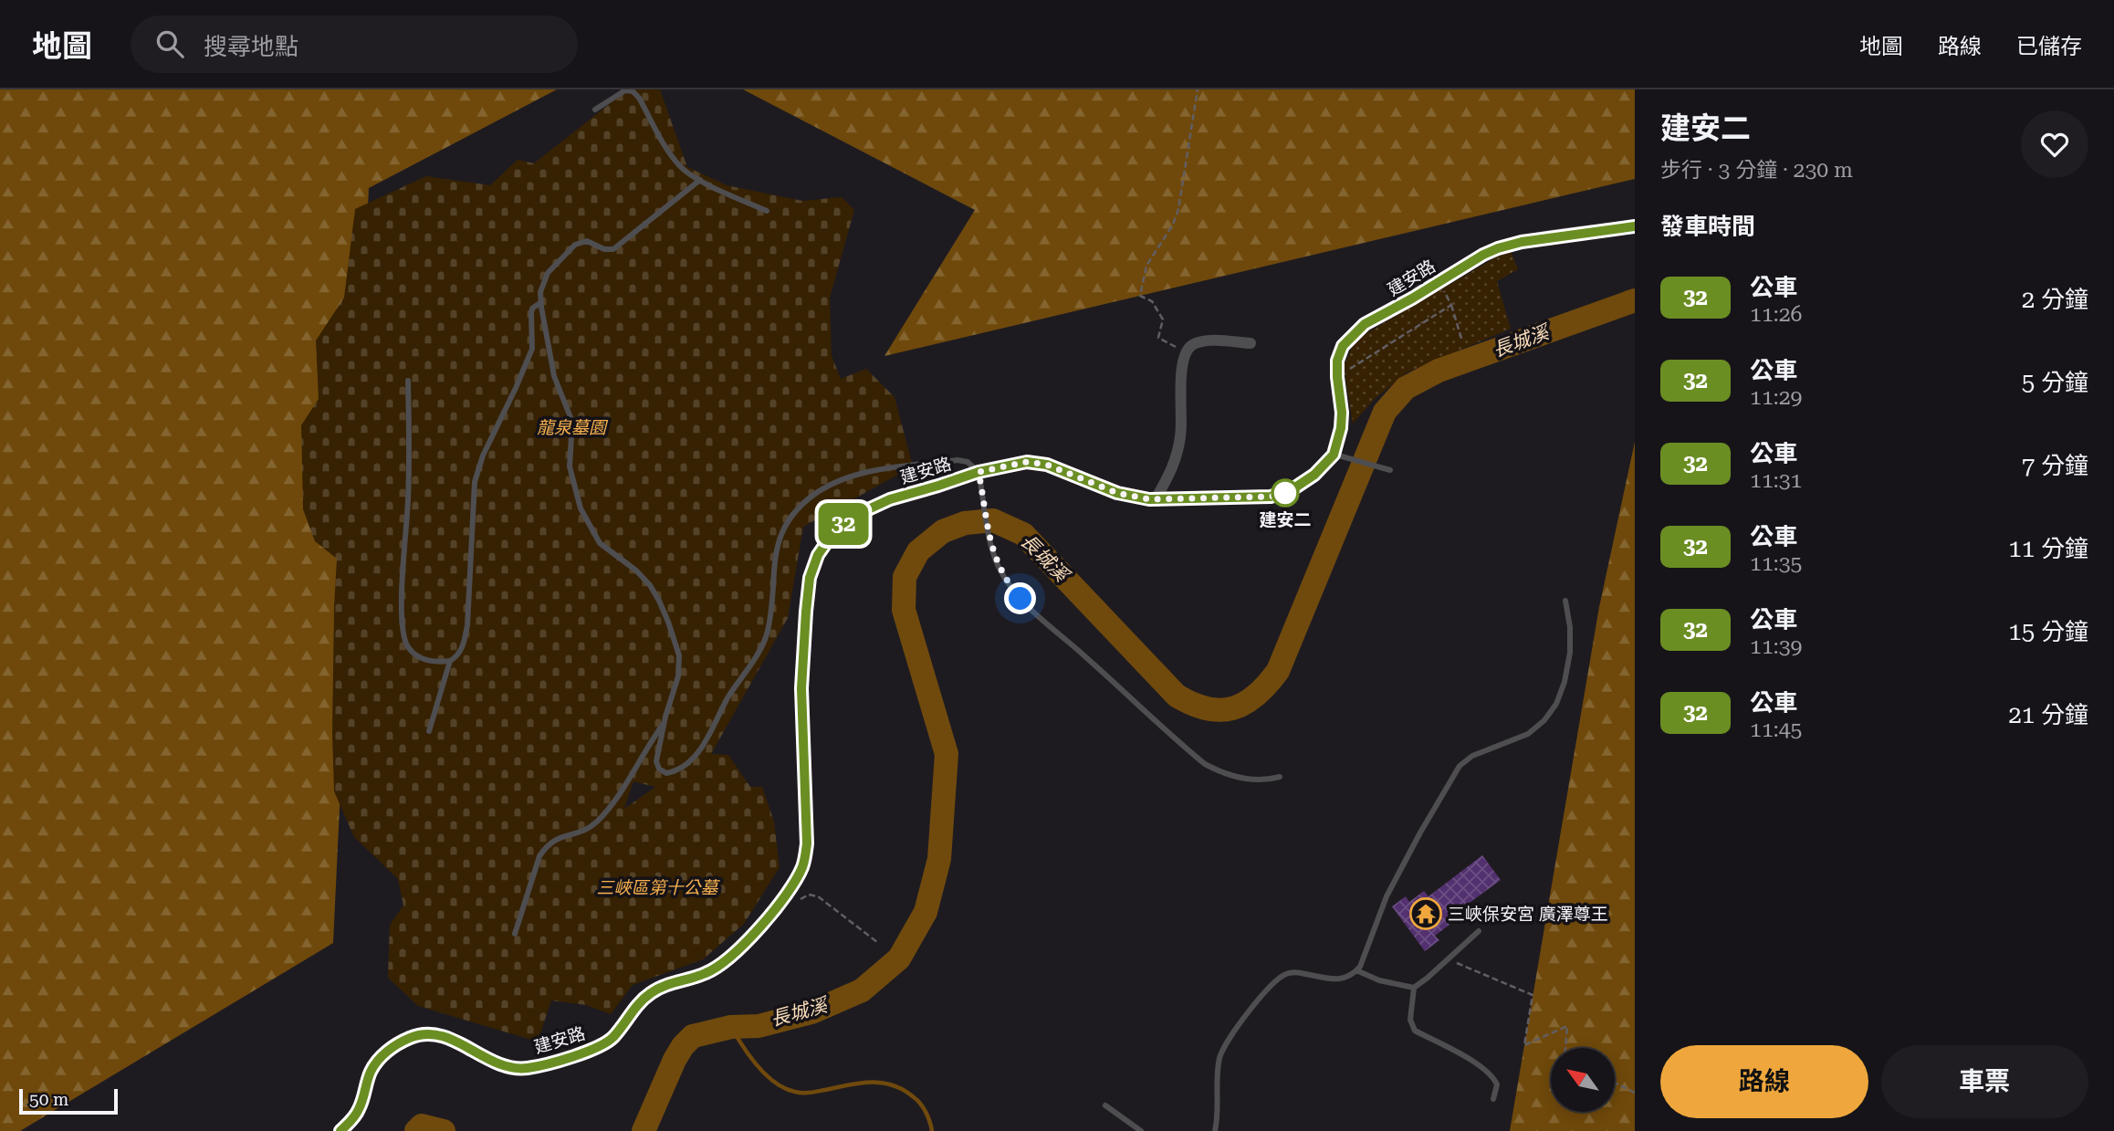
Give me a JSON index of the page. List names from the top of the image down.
{
  "streets": {
    "street": ["建安路"]
  },
  "water": ["長城溪"],
  "parks": ["龍泉墓園", "三峽區第十公墓"],
  "places": {
    "other": ["建安二"],
    "temple": ["三峽保安宮 廣澤尊王"]
  },
  "lines": ["bus line 32"],
  "scale_bar": "50 m",
  "north": "top left",
  "page": {
    "header": "地圖",
    "search": "搜尋地點",
    "nav": ["地圖", "路線", "已儲存"],
    "on_map": "32",
    "heading": [
      ["建安二", "步行 · 3 分鐘 · 230 m"],
      "發車時間"
    ],
    "list": [
      {
        "mark": "32",
        "name": "公車",
        "note": "11:26",
        "value": "2 分鐘"
      },
      {
        "mark": "32",
        "name": "公車",
        "note": "11:29",
        "value": "5 分鐘"
      },
      {
        "mark": "32",
        "name": "公車",
        "note": "11:31",
        "value": "7 分鐘"
      },
      {
        "mark": "32",
        "name": "公車",
        "note": "11:35",
        "value": "11 分鐘"
      },
      {
        "mark": "32",
        "name": "公車",
        "note": "11:39",
        "value": "15 分鐘"
      },
      {
        "mark": "32",
        "name": "公車",
        "note": "11:45",
        "value": "21 分鐘"
      }
    ],
    "buttons": ["路線", "車票"],
    "scale": "50 m"
  }
}
